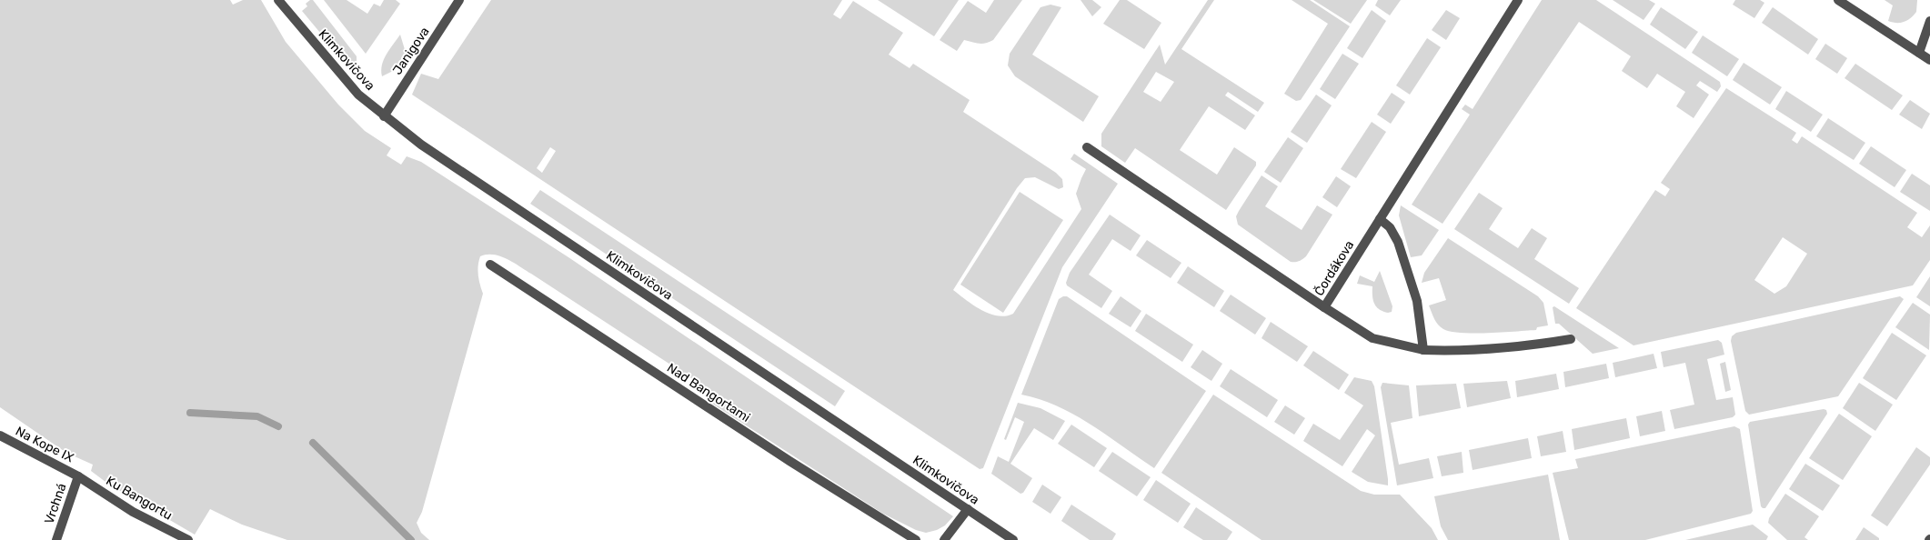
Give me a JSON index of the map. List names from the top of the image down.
{
  "streets": {
    "street": [
      "Janigova",
      "Klimkovičova",
      "Čordákova",
      "Nad Bangortami",
      "Na Kope IX",
      "Ku Bangortu",
      "Vrchná"
    ]
  },
  "crossings": [
    ["Janigova", "Klimkovičova"],
    ["Na Kope IX", "Ku Bangortu"],
    ["Na Kope IX", "Vrchná"],
    ["Ku Bangortu", "Vrchná"]
  ]
}
